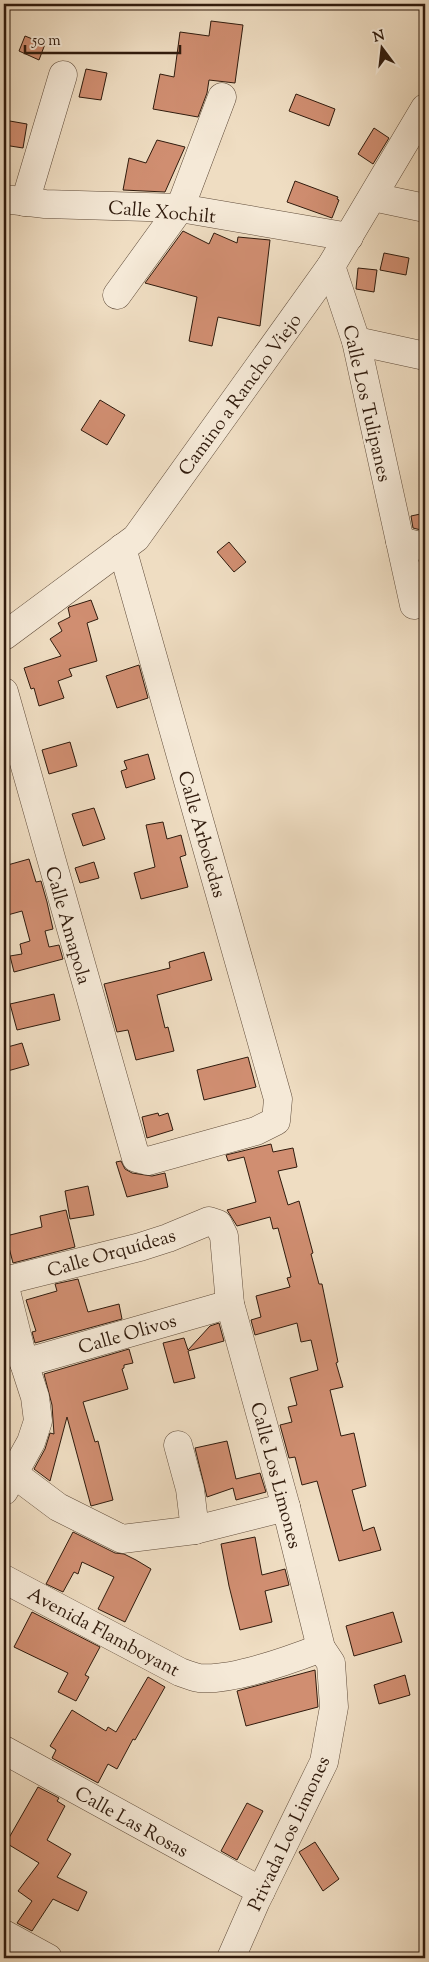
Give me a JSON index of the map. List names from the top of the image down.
{
  "streets": {
    "street": [
      "Calle Xochilt",
      "Camino a Rancho Viejo",
      "Calle Los Tulipanes",
      "Calle Arboledas",
      "Calle Amapola",
      "Calle Orquídeas",
      "Calle Olivos",
      "Calle Los Limones",
      "Avenida Flamboyant",
      "Calle Las Rosas",
      "Privada Los Limones"
    ]
  },
  "crossings": [
    ["Calle Xochilt", "Camino a Rancho Viejo"],
    ["Camino a Rancho Viejo", "Calle Los Tulipanes"],
    ["Camino a Rancho Viejo", "Calle Arboledas"],
    ["Calle Arboledas", "Calle Amapola"],
    ["Calle Orquídeas", "Calle Los Limones"],
    ["Calle Olivos", "Calle Los Limones"],
    ["Calle Los Limones", "Avenida Flamboyant"],
    ["Calle Los Limones", "Privada Los Limones"],
    ["Avenida Flamboyant", "Privada Los Limones"],
    ["Calle Las Rosas", "Privada Los Limones"]
  ],
  "scale_bar": "50 m",
  "north": "top"
}
